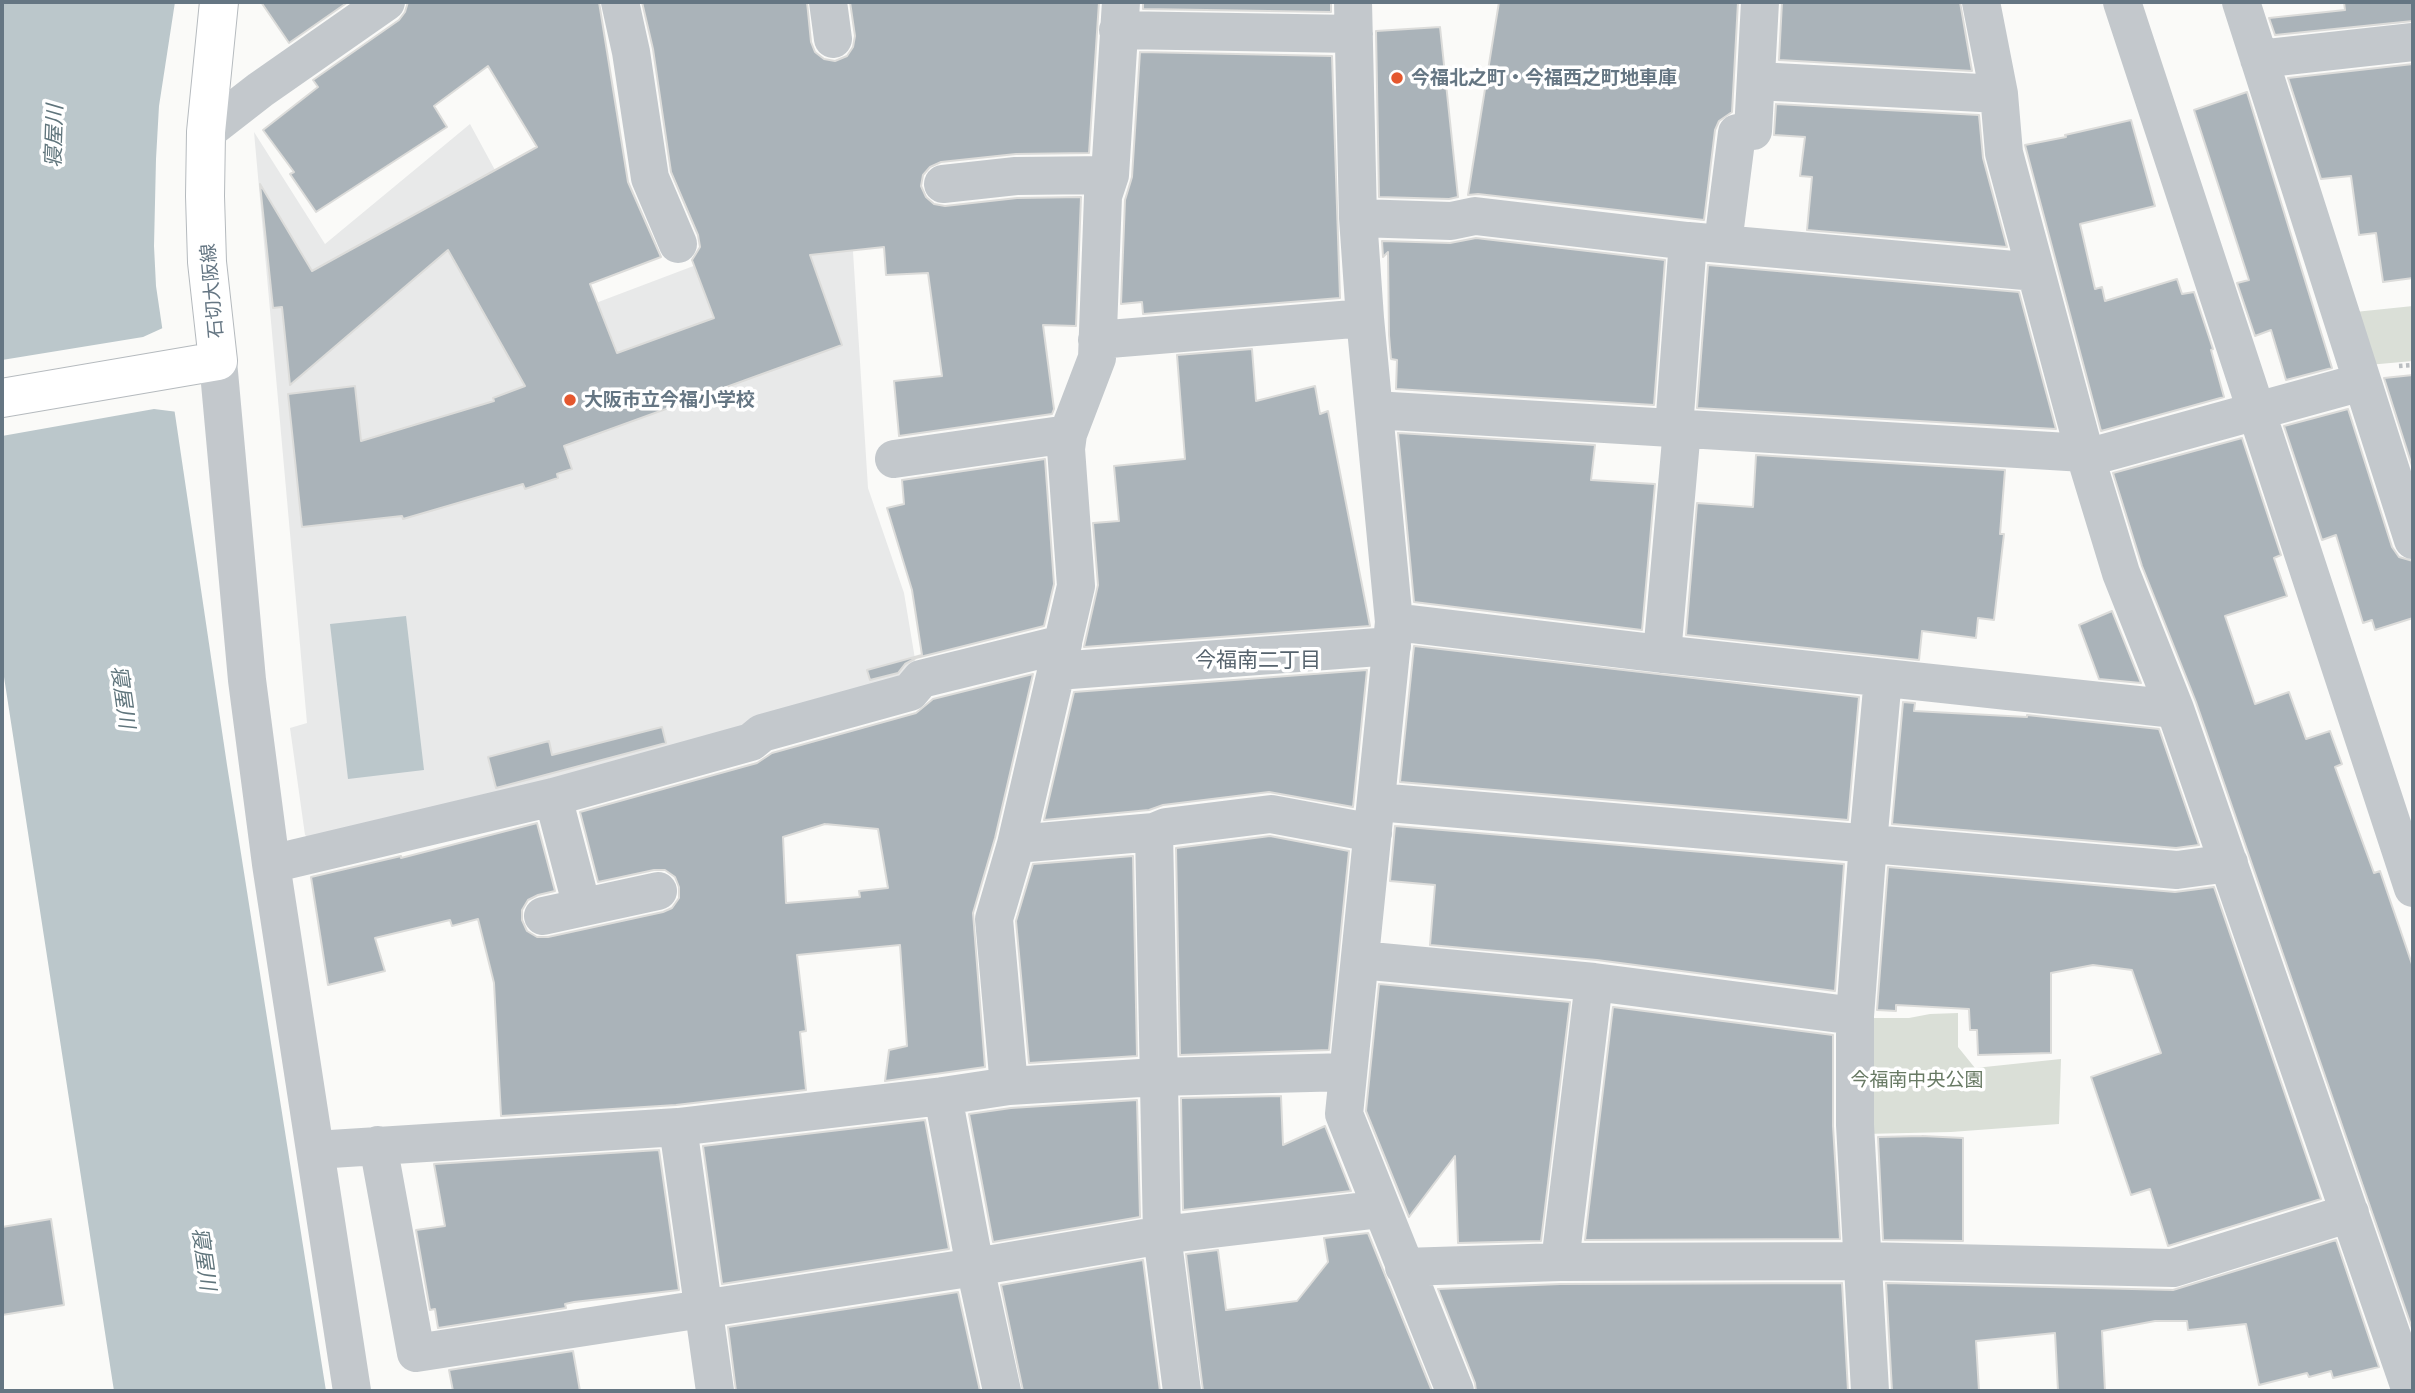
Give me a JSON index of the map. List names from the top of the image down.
{
  "streets": {
    "main road": ["石切大阪線"]
  },
  "districts": ["今福南二丁目"],
  "water": ["寝屋川"],
  "parks": ["今福南中央公園"],
  "places": ["今福北之町・今福西之町地車庫", "大阪市立今福小学校"]
}
